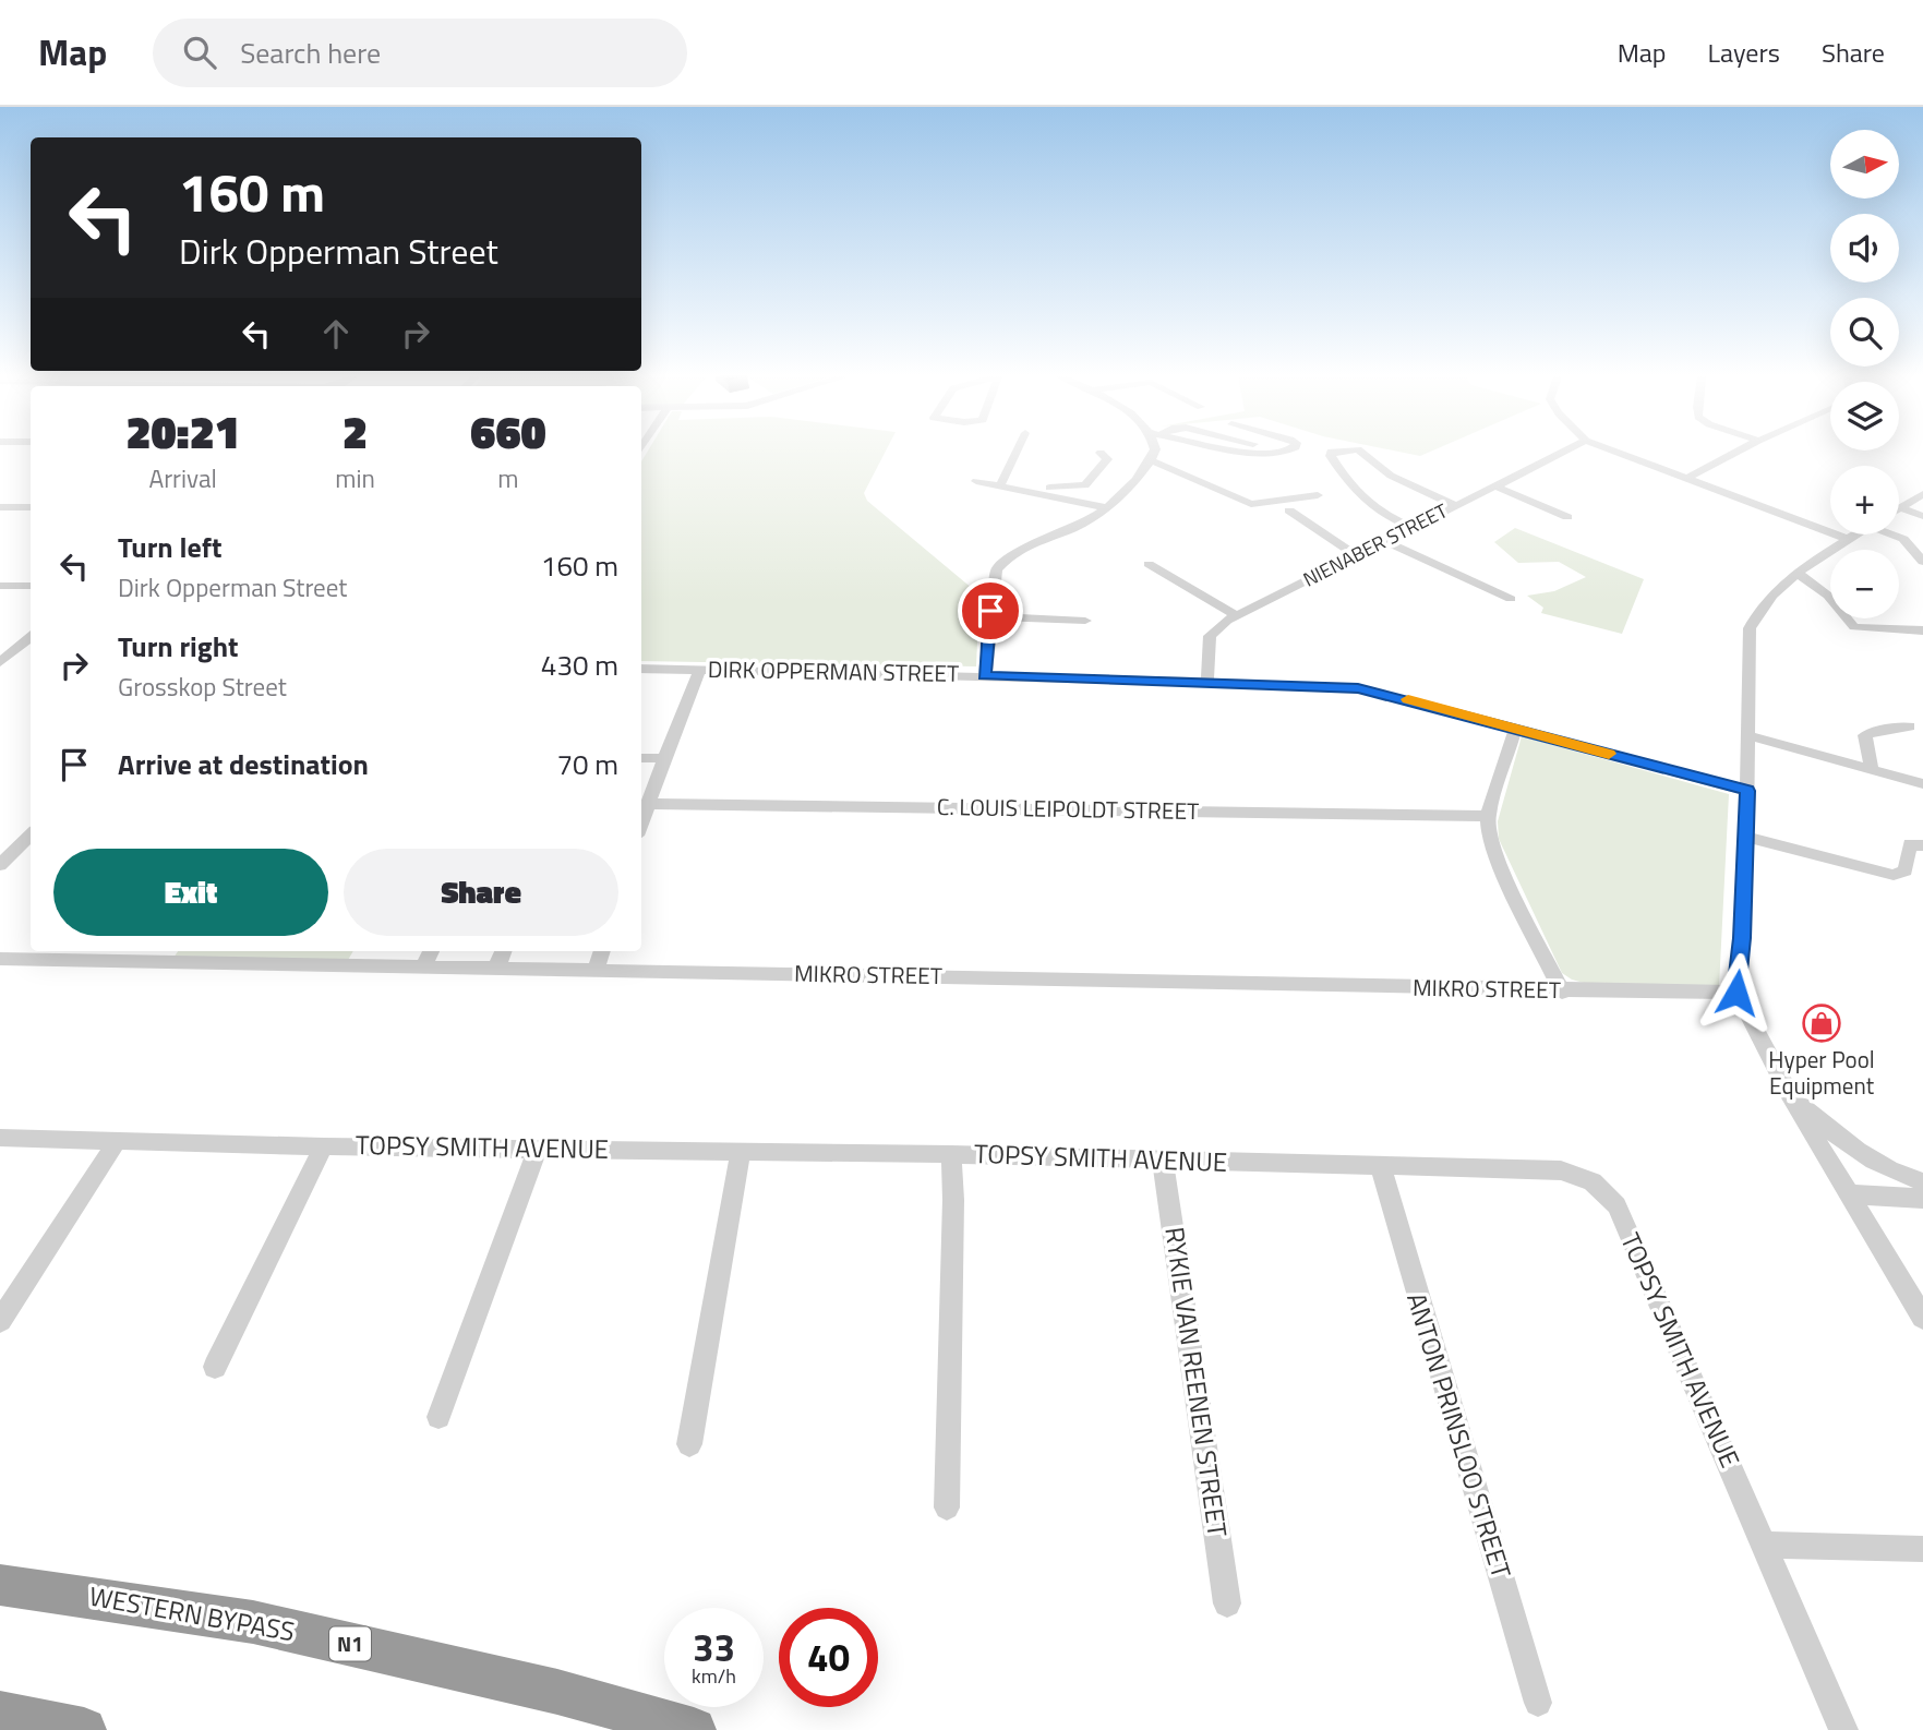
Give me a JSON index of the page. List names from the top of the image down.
{
  "streets": {
    "highway": ["WESTERN BYPASS", "N1"],
    "street": [
      "NIENABER STREET",
      "DIRK OPPERMAN STREET",
      "C. LOUIS LEIPOLDT STREET",
      "MIKRO STREET",
      "TOPSY SMITH AVENUE",
      "RYKIE VAN REENEN STREET",
      "ANTON PRINSLOO STREET"
    ]
  },
  "crossings": [
    ["NIENABER STREET", "DIRK OPPERMAN STREET"],
    ["TOPSY SMITH AVENUE", "RYKIE VAN REENEN STREET"],
    ["TOPSY SMITH AVENUE", "ANTON PRINSLOO STREET"]
  ],
  "places": {
    "shop": ["Hyper Pool Equipment"]
  },
  "north": "right",
  "page": {
    "header": "Map",
    "search": "Search here",
    "nav": ["Map", "Layers", "Share"],
    "map_buttons": ["+", "−"],
    "turn": ["160 m", "Dirk Opperman Street"],
    "eta": [
      "20:21",
      "Arrival",
      "2",
      "min",
      "660",
      "m"
    ],
    "list": [
      {
        "name": "Turn left",
        "note": "Dirk Opperman Street",
        "value": "160 m"
      },
      {
        "name": "Turn right",
        "note": "Grosskop Street",
        "value": "430 m"
      },
      {
        "name": "Arrive at destination",
        "value": "70 m"
      }
    ],
    "buttons": ["Exit", "Share"],
    "speed": "33 km/h",
    "limit": "40"
  }
}
